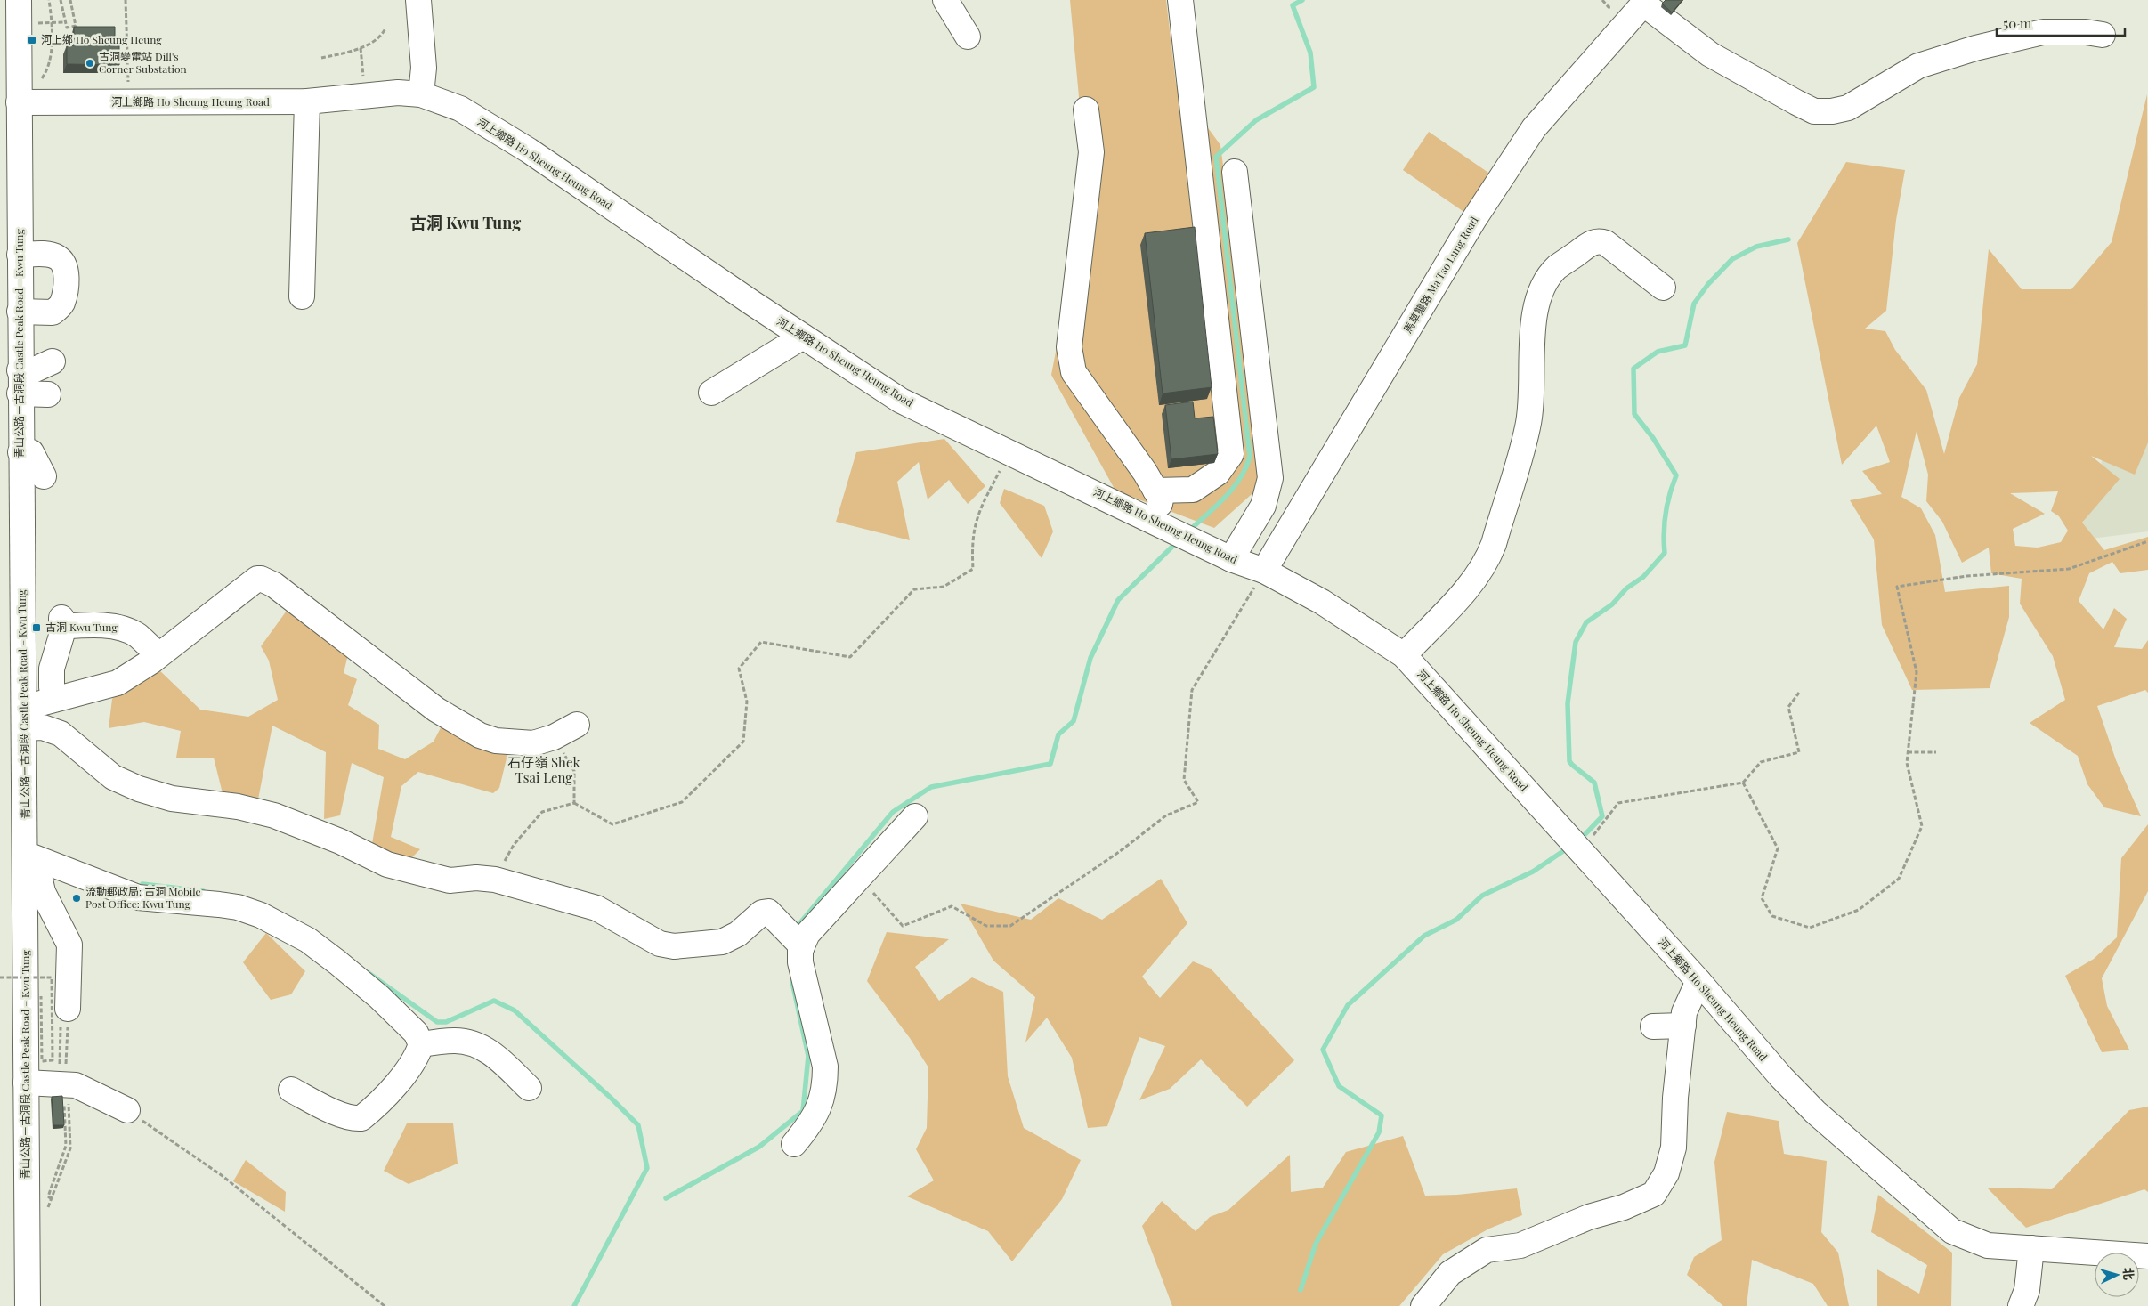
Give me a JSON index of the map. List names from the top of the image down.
{
  "streets": {
    "street": ["河上鄉路 Ho Sheung Heung Road", "馬草壟路 Ma Tso Lung Road", "青山公路－古洞段 Castle Peak Road – Kwu Tung"]
  },
  "crossings": [
    ["河上鄉路 Ho Sheung Heung Road", "馬草壟路 Ma Tso Lung Road"],
    ["河上鄉路 Ho Sheung Heung Road", "青山公路－古洞段 Castle Peak Road – Kwu Tung"]
  ],
  "districts": ["古洞 Kwu Tung", "石仔嶺 Shek Tsai Leng"],
  "places": {
    "transit": ["河上鄉 Ho Sheung Heung", "古洞 Kwu Tung"],
    "other": ["古洞變電站 Dill's Corner Substation", "流動郵政局: 古洞 Mobile Post Office: Kwu Tung"]
  },
  "scale_bar": "50 m",
  "north": "right"
}
